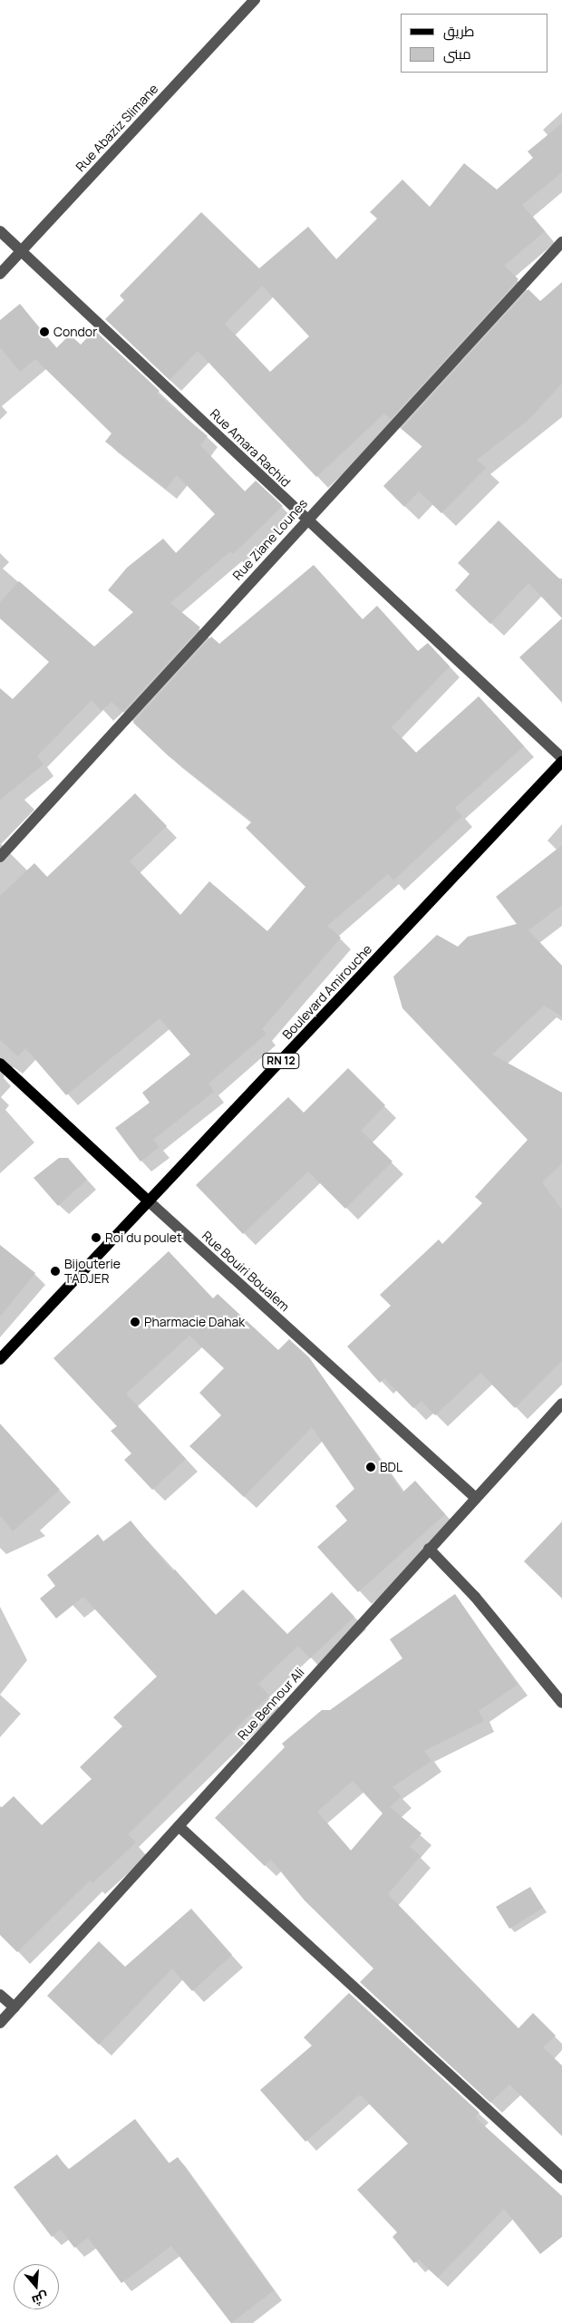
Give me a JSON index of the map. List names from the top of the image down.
{
  "streets": {
    "main road": ["Boulevard Amirouche", "RN 12", "Rue Bouiri Boualem"],
    "street": [
      "Rue Abaziz Slimane",
      "Rue Amara Rachid",
      "Rue Ziane Lounes",
      "Rue Bennour Ali"
    ]
  },
  "crossings": [
    ["Rue Abaziz Slimane", "Rue Amara Rachid"],
    ["Rue Amara Rachid", "Rue Ziane Lounes"],
    ["Boulevard Amirouche", "Rue Bouiri Boualem"],
    ["Rue Bouiri Boualem", "Rue Bennour Ali"]
  ],
  "places": [
    "Condor",
    "Roi du poulet",
    "Bijouterie TADJER",
    "Pharmacie Dahak",
    "BDL"
  ],
  "legend": ["طريق", "مبنى"],
  "north": "bottom"
}
